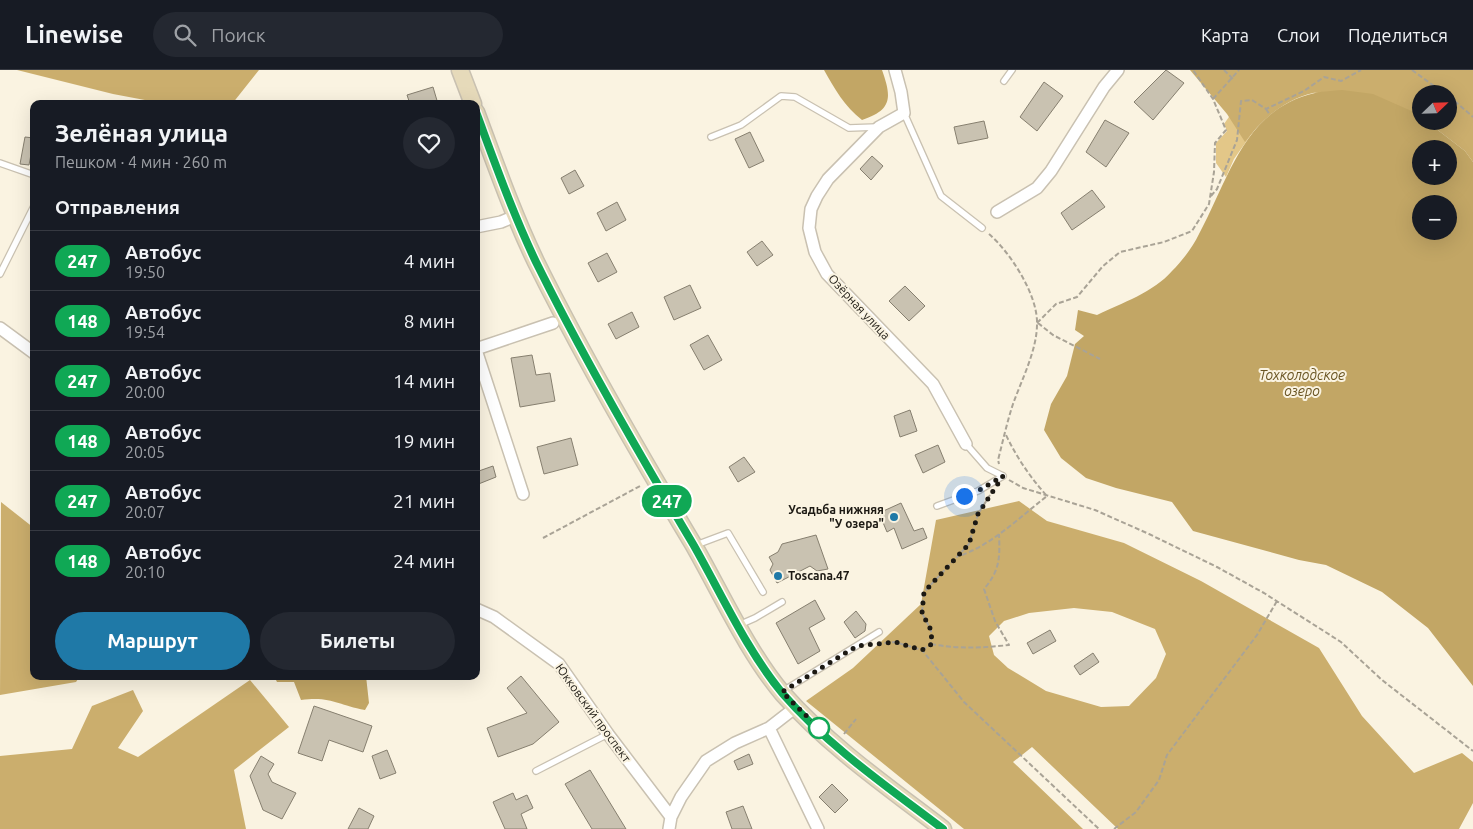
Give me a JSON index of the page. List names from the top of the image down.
{
  "streets": {
    "street": ["Озёрная улица", "Юкковский проспект"]
  },
  "water": ["Тохколодское озеро"],
  "places": ["Усадьба нижняя \"У озера\"", "Toscana.47"],
  "lines": ["bus line 247"],
  "north": "top right",
  "page": {
    "header": "Linewise",
    "search": "Поиск",
    "nav": ["Карта", "Слои", "Поделиться"],
    "on_map": "247",
    "map_buttons": ["+", "−"],
    "heading": [
      ["Зелёная улица", "Пешком · 4 мин · 260 m"],
      "Отправления"
    ],
    "list": [
      {
        "mark": "247",
        "name": "Автобус",
        "note": "19:50",
        "value": "4 мин"
      },
      {
        "mark": "148",
        "name": "Автобус",
        "note": "19:54",
        "value": "8 мин"
      },
      {
        "mark": "247",
        "name": "Автобус",
        "note": "20:00",
        "value": "14 мин"
      },
      {
        "mark": "148",
        "name": "Автобус",
        "note": "20:05",
        "value": "19 мин"
      },
      {
        "mark": "247",
        "name": "Автобус",
        "note": "20:07",
        "value": "21 мин"
      },
      {
        "mark": "148",
        "name": "Автобус",
        "note": "20:10",
        "value": "24 мин"
      }
    ],
    "buttons": ["Маршрут", "Билеты"]
  }
}
